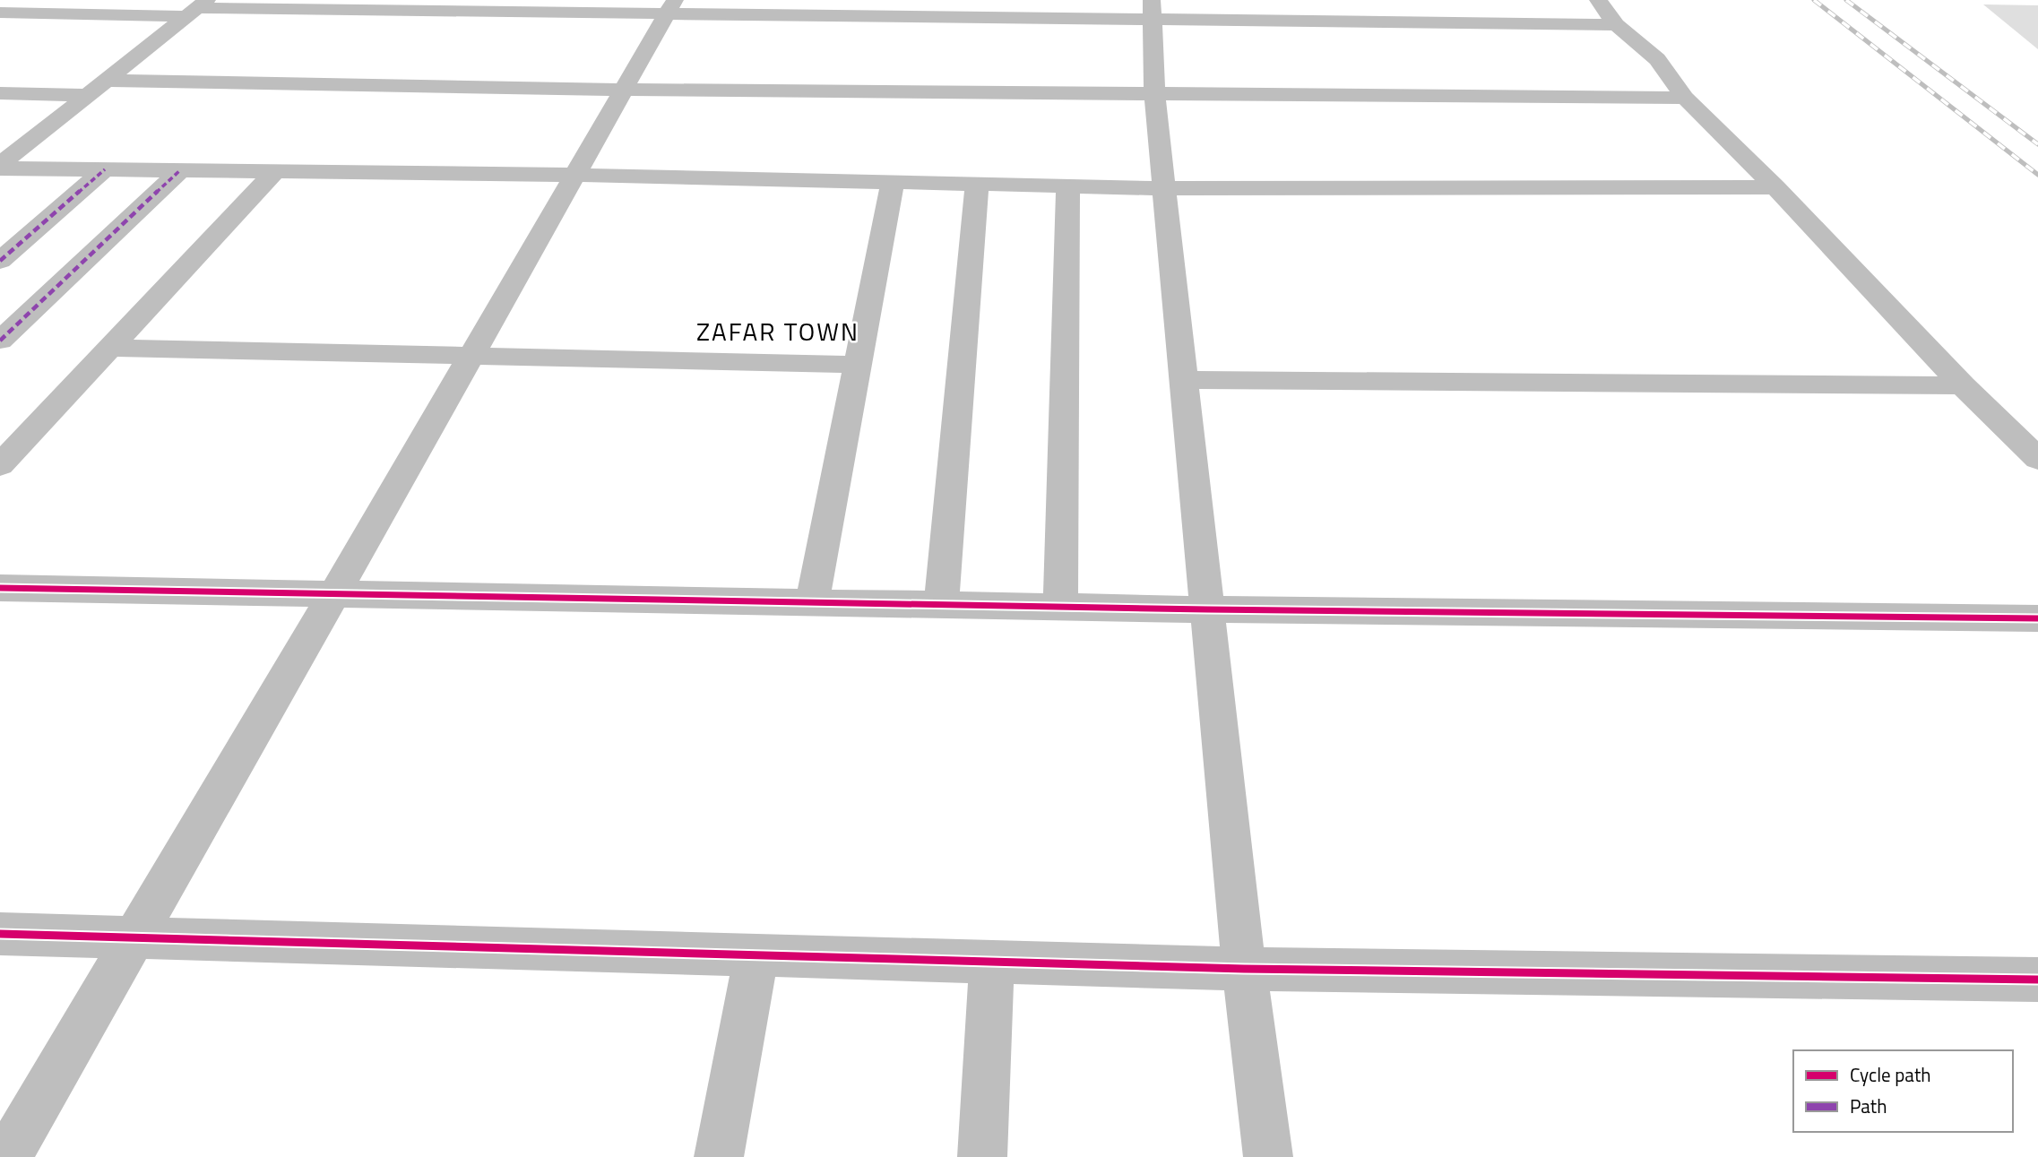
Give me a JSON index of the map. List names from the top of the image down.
{
  "districts": ["ZAFAR TOWN"],
  "legend": ["Cycle path", "Path"]
}
